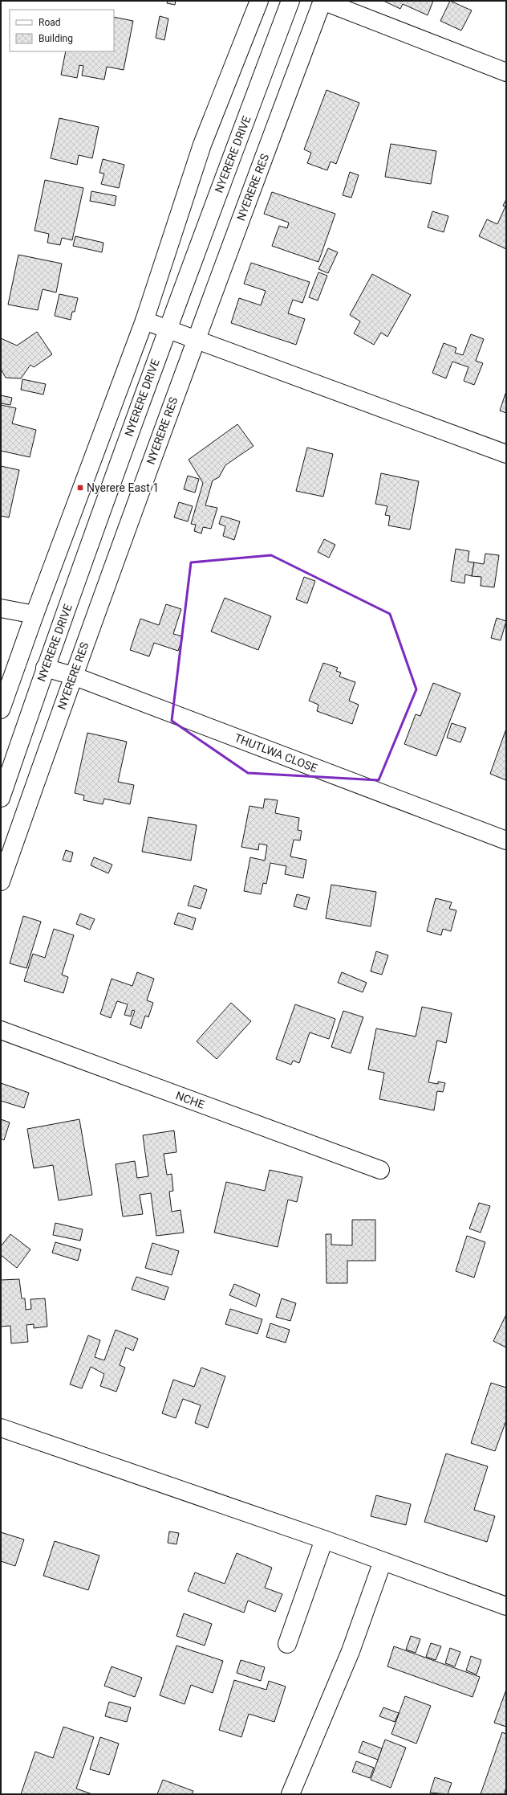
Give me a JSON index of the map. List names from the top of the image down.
{
  "streets": {
    "street": [
      "NYERERE DRIVE",
      "NYERERE RES",
      "THUTLWA CLOSE",
      "NCHE"
    ]
  },
  "crossings": [
    ["NYERERE DRIVE", "THUTLWA CLOSE"],
    ["NYERERE RES", "THUTLWA CLOSE"]
  ],
  "places": {
    "transit": ["Nyerere East 1"]
  },
  "legend": ["Road", "Building"]
}
